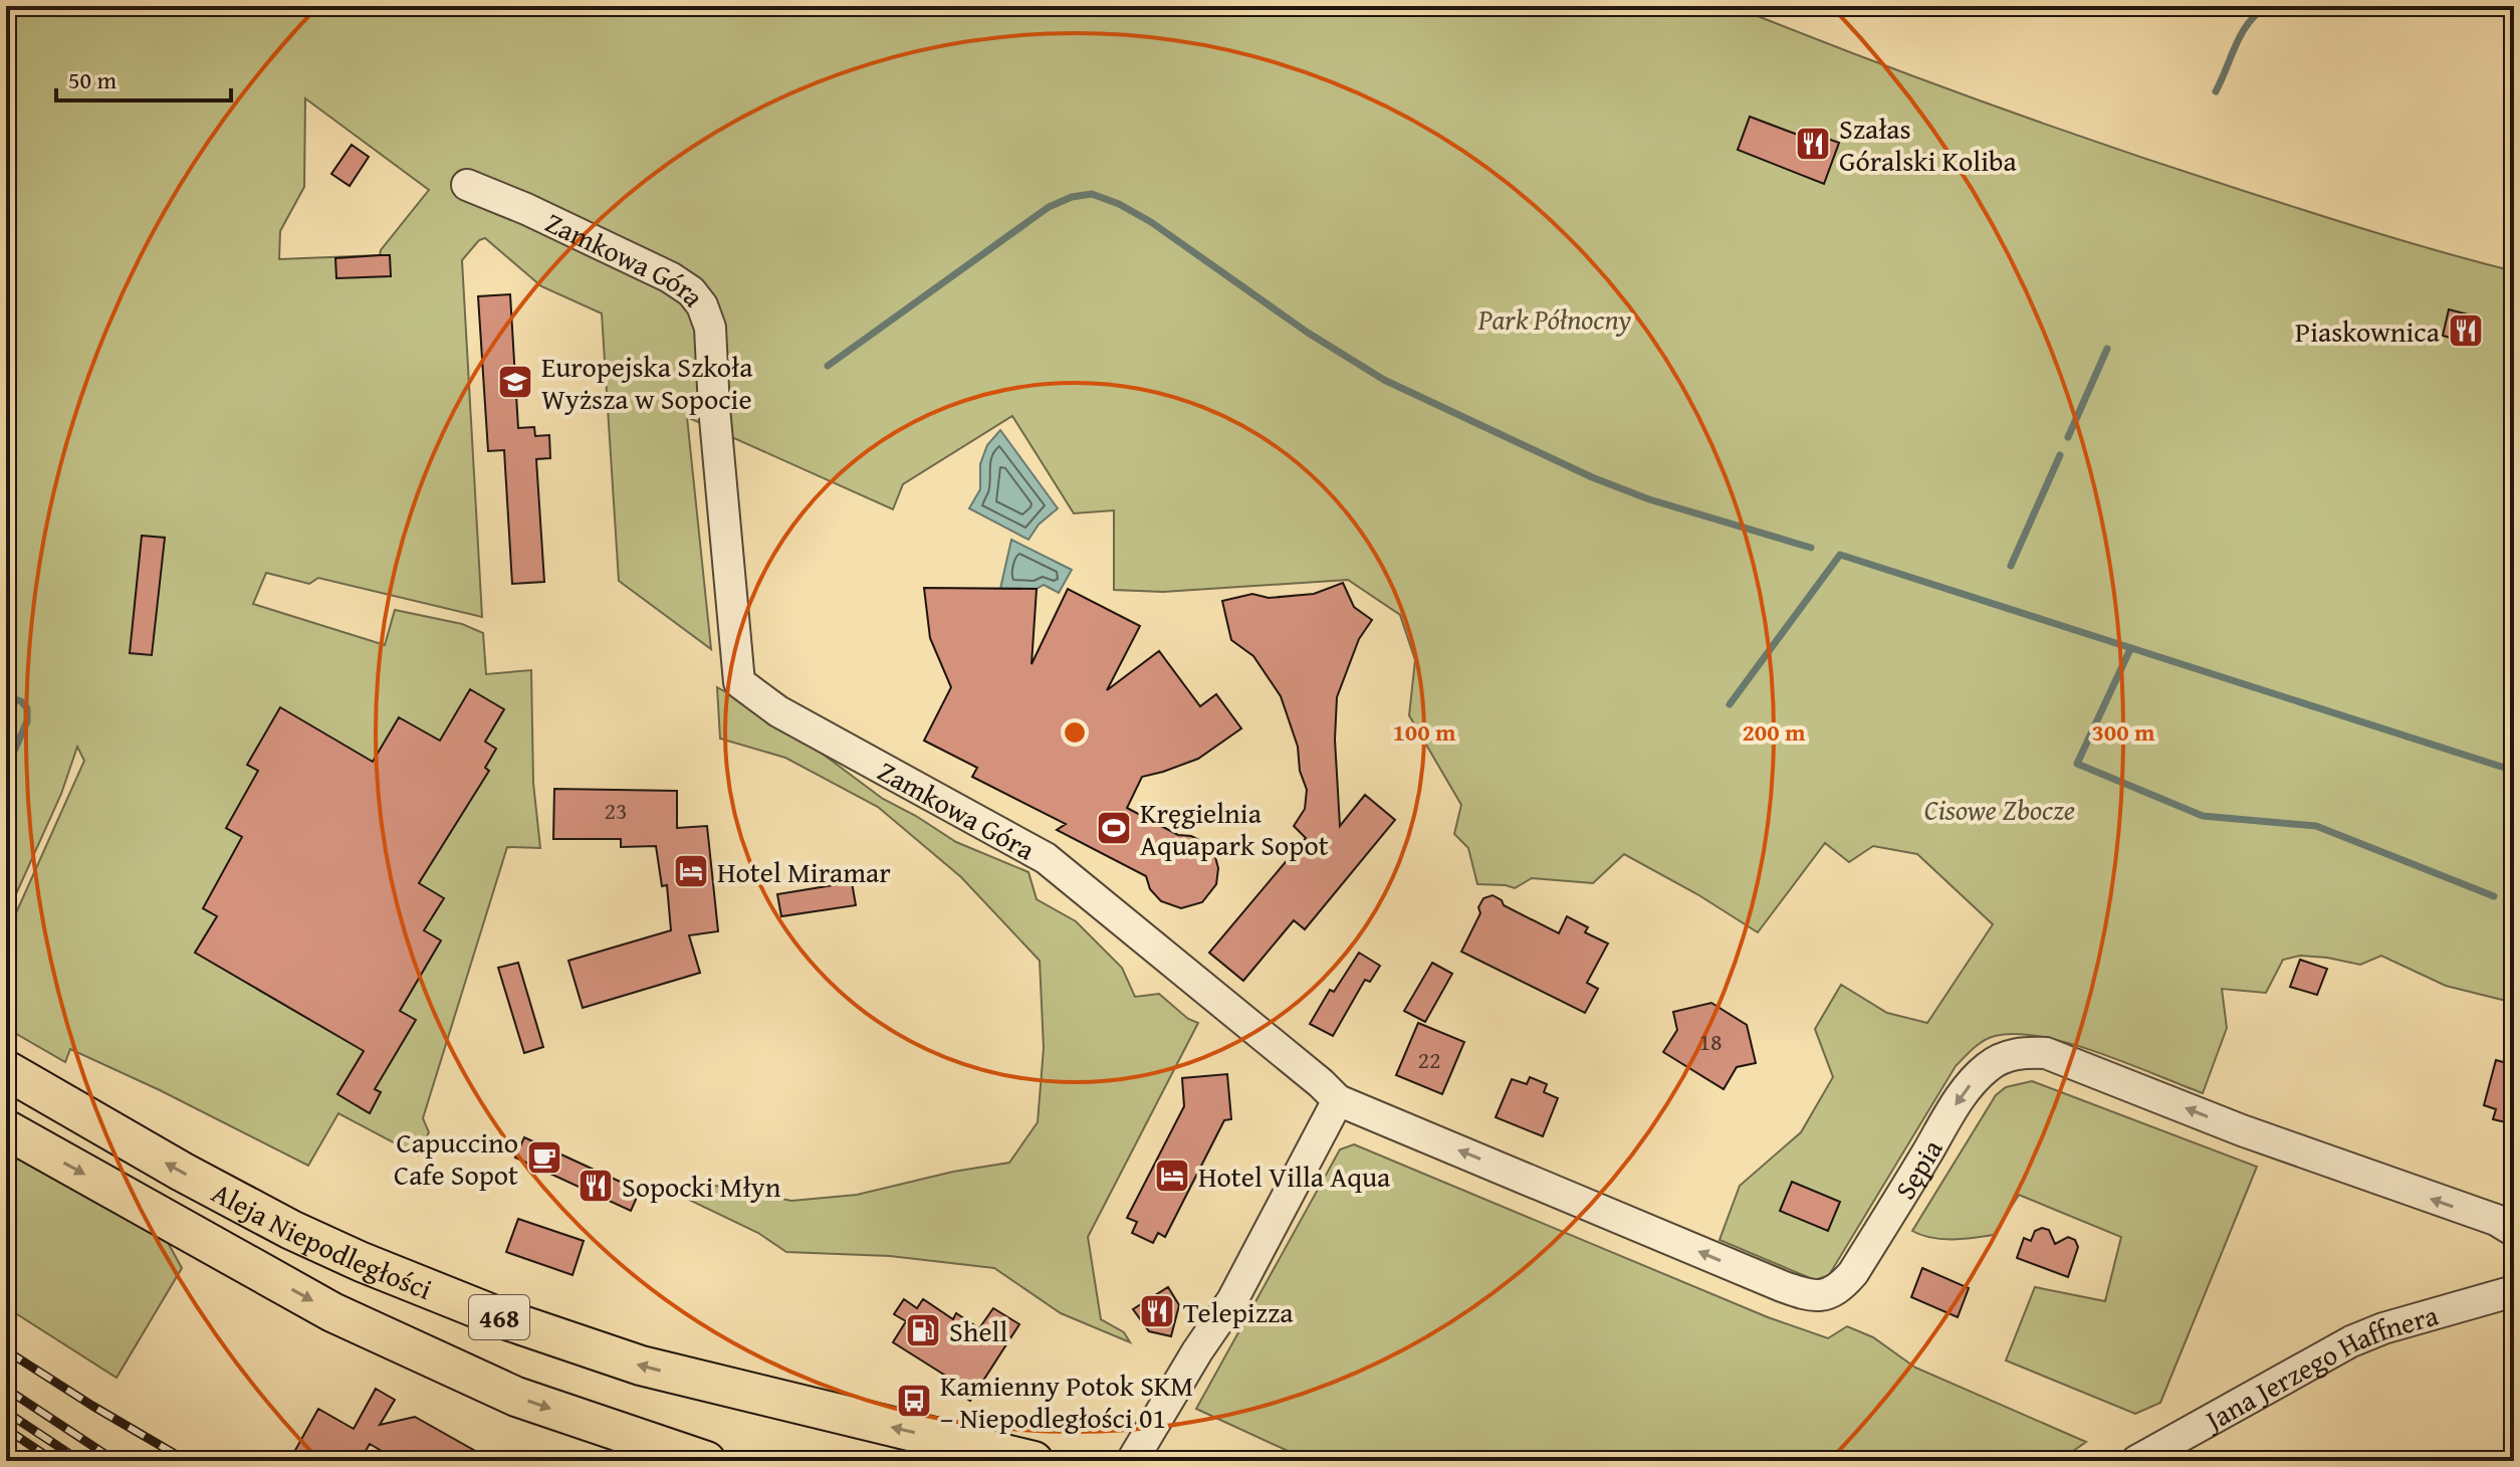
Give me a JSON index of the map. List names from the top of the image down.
{
  "streets": {
    "main road": ["Aleja Niepodległości", "468"],
    "street": ["Zamkowa Góra", "Sępia", "Jana Jerzego Haffnera"]
  },
  "crossings": [
    ["Zamkowa Góra", "Sępia"]
  ],
  "one_way": ["Sępia"],
  "parks": ["Park Północny", "Cisowe Zbocze"],
  "places": {
    "restaurant": [
      "Szałas Góralski Koliba",
      "Piaskownica",
      "Sopocki Młyn",
      "Telepizza"
    ],
    "school or university": ["Europejska Szkoła Wyższa w Sopocie"],
    "sports": ["Kręgielnia Aquapark Sopot"],
    "hotel": ["Hotel Miramar", "Hotel Villa Aqua"],
    "cafe": ["Capuccino Cafe Sopot"],
    "fuel station": ["Shell"],
    "bus stop": ["Kamienny Potok SKM – Niepodległości 01"]
  },
  "house_numbers": ["23", "18", "22"],
  "scale_bar": "50 m",
  "rings": ["100 m", "200 m", "300 m"]
}
